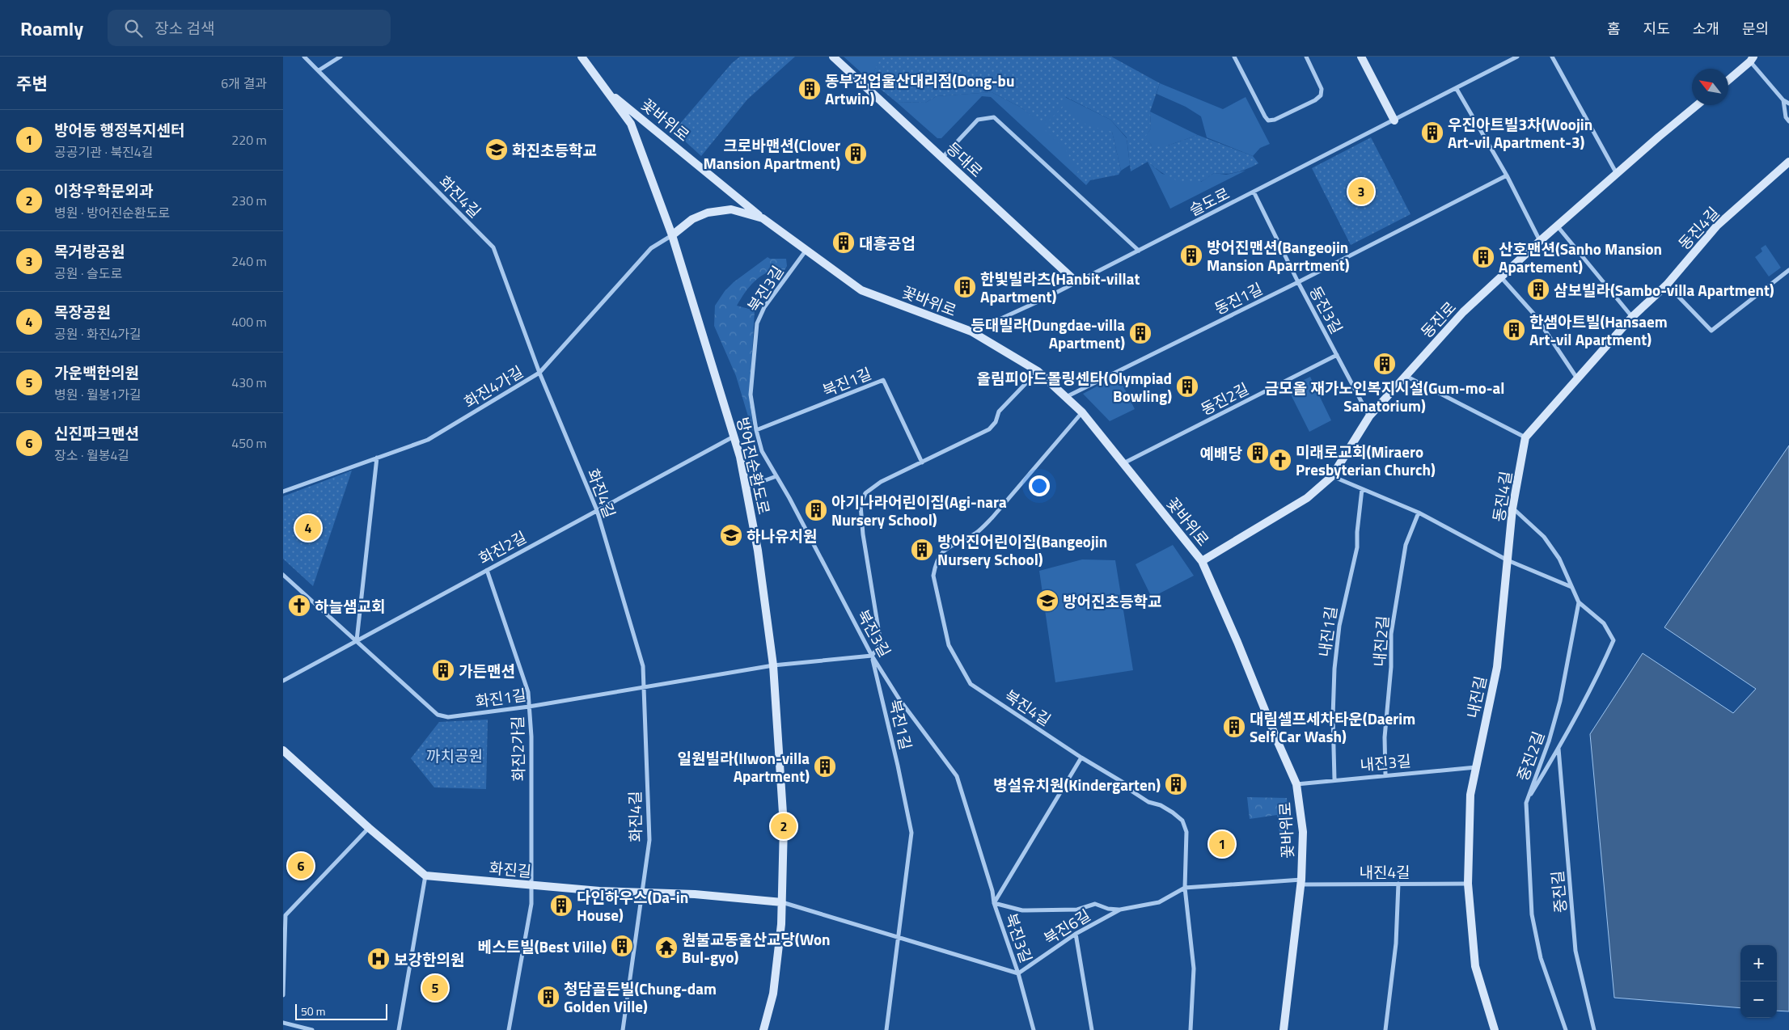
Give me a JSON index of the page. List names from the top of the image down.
{
  "streets": {
    "street": [
      "꽃바위로",
      "등대로",
      "화진4길",
      "슬도로",
      "동진4길",
      "북진3길",
      "동진1길",
      "동진3길",
      "동진로",
      "북진1길",
      "화진4가길",
      "동진2길",
      "방어진순환도로",
      "화진2길",
      "내진1길",
      "내진2길",
      "내진길",
      "화진1길",
      "북진4길",
      "화진2가길",
      "중진2길",
      "내진3길",
      "화진길",
      "내진4길",
      "중진길",
      "북진6길"
    ]
  },
  "crossings": [
    ["꽃바위로", "슬도로"],
    ["꽃바위로", "북진3길"],
    ["꽃바위로", "동진1길"],
    ["꽃바위로", "동진로"],
    ["꽃바위로", "화진4가길"],
    ["꽃바위로", "동진2길"],
    ["꽃바위로", "방어진순환도로"],
    ["꽃바위로", "북진4길"],
    ["꽃바위로", "내진3길"],
    ["꽃바위로", "내진4길"],
    ["꽃바위로", "북진6길"],
    ["등대로", "슬도로"],
    ["화진4길", "화진4가길"],
    ["화진4길", "화진2길"],
    ["화진4길", "화진1길"],
    ["화진4길", "화진길"],
    ["슬도로", "동진3길"],
    ["동진4길", "내진길"],
    ["북진3길", "북진1길"],
    ["북진3길", "화진1길"],
    ["북진3길", "북진6길"],
    ["동진1길", "동진3길"],
    ["동진3길", "동진로"],
    ["동진3길", "동진2길"],
    ["북진1길", "화진1길"],
    ["화진4가길", "방어진순환도로"],
    ["방어진순환도로", "화진2길"],
    ["방어진순환도로", "화진1길"],
    ["방어진순환도로", "화진길"],
    ["화진2길", "화진1길"],
    ["화진2길", "화진2가길"],
    ["내진1길", "내진3길"],
    ["내진2길", "내진3길"],
    ["내진길", "내진3길"],
    ["내진길", "내진4길"],
    ["화진1길", "화진2가길"],
    ["북진4길", "북진6길"],
    ["화진2가길", "화진길"],
    ["내진4길", "북진6길"]
  ],
  "parks": ["까치공원"],
  "places": {
    "building": [
      "동부건업울산대리점(Dong-bu Artwin)",
      "우진아트빌3차(Woojin Art-vil Apartment-3)",
      "크로바맨션(Clover Mansion Apartment)",
      "대흥공업",
      "방어진맨션(Bangeojin Mansion Aparrtment)",
      "산호맨션(Sanho Mansion Apartement)",
      "한빛빌라츠(Hanbit-villat Apartment)",
      "삼보빌라(Sambo-villa Apartment)",
      "한샘아트빌(Hansaem Art-vil Apartment)",
      "등대빌라(Dungdae-villa Apartment)",
      "금모올 재가노인복지시설(Gum-mo-al Sanatorium)",
      "올림피아드볼링센타(Olympiad Bowling)",
      "예배당",
      "아기나라어린이집(Agi-nara Nursery School)",
      "방어진어린이집(Bangeojin Nursery School)",
      "가든맨션",
      "대림셀프세차타운(Daerim Self Car Wash)",
      "일원빌라(Ilwon-villa Apartment)",
      "병설유치원(Kindergarten)",
      "다인하우스(Da-in House)",
      "베스트빌(Best Ville)",
      "청담골든빌(Chung-dam Golden Ville)"
    ],
    "school or university": ["화진초등학교", "하나유치원", "방어진초등학교"],
    "church": ["미래로교회(Miraero Presbyterian Church)", "하늘샘교회"],
    "temple": ["원불교동울산교당(Won Bul-gyo)"],
    "hospital": ["보강한의원"]
  },
  "scale_bar": "50 m",
  "north": "top left",
  "page": {
    "header": "Roamly",
    "search": "장소 검색",
    "nav": [
      "홈",
      "지도",
      "소개",
      "문의"
    ],
    "heading": ["주변", "6개 결과"],
    "list": [
      {
        "mark": "1",
        "name": "방어동 행정복지센터",
        "note": "공공기관 · 북진4길",
        "value": "220 m"
      },
      {
        "mark": "2",
        "name": "이창우학문외과",
        "note": "병원 · 방어진순환도로",
        "value": "230 m"
      },
      {
        "mark": "3",
        "name": "목거랑공원",
        "note": "공원 · 슬도로",
        "value": "240 m"
      },
      {
        "mark": "4",
        "name": "목장공원",
        "note": "공원 · 화진4가길",
        "value": "400 m"
      },
      {
        "mark": "5",
        "name": "가운백한의원",
        "note": "병원 · 월봉1가길",
        "value": "430 m"
      },
      {
        "mark": "6",
        "name": "신진파크맨션",
        "note": "장소 · 월봉4길",
        "value": "450 m"
      }
    ],
    "pins": [
      "3",
      "4",
      "2",
      "1",
      "6",
      "5"
    ],
    "map_buttons": ["+", "−"],
    "scale": "50 m"
  }
}
